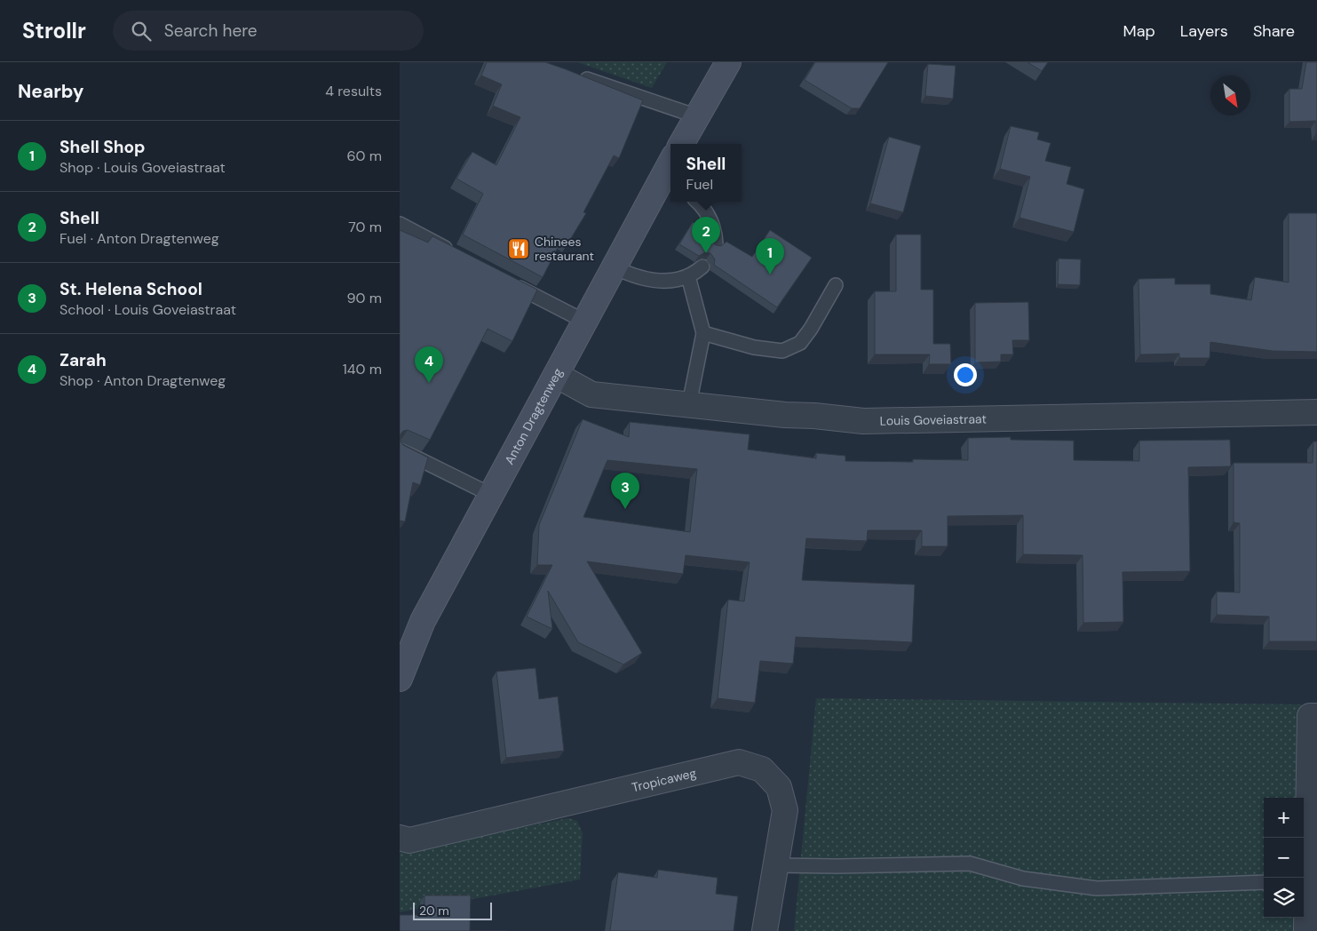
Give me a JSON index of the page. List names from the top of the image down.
{
  "streets": {
    "main road": ["Anton Dragtenweg"],
    "street": ["Louis Goveiastraat", "Tropicaweg"]
  },
  "crossings": [
    ["Anton Dragtenweg", "Louis Goveiastraat"]
  ],
  "places": {
    "restaurant": ["Chinees restaurant"]
  },
  "scale_bar": "20 m",
  "north": "bottom right",
  "page": {
    "header": "Strollr",
    "search": "Search here",
    "nav": ["Map", "Layers", "Share"],
    "heading": ["Nearby", "4 results"],
    "list": [
      {
        "mark": "1",
        "name": "Shell Shop",
        "note": "Shop · Louis Goveiastraat",
        "value": "60 m"
      },
      {
        "mark": "2",
        "name": "Shell",
        "note": "Fuel · Anton Dragtenweg",
        "value": "70 m"
      },
      {
        "mark": "3",
        "name": "St. Helena School",
        "note": "School · Louis Goveiastraat",
        "value": "90 m"
      },
      {
        "mark": "4",
        "name": "Zarah",
        "note": "Shop · Anton Dragtenweg",
        "value": "140 m"
      }
    ],
    "popup": ["Shell", "Fuel"],
    "pins": [
      "2",
      "1",
      "4",
      "3"
    ],
    "map_buttons": ["+", "−"],
    "scale": "20 m"
  }
}
